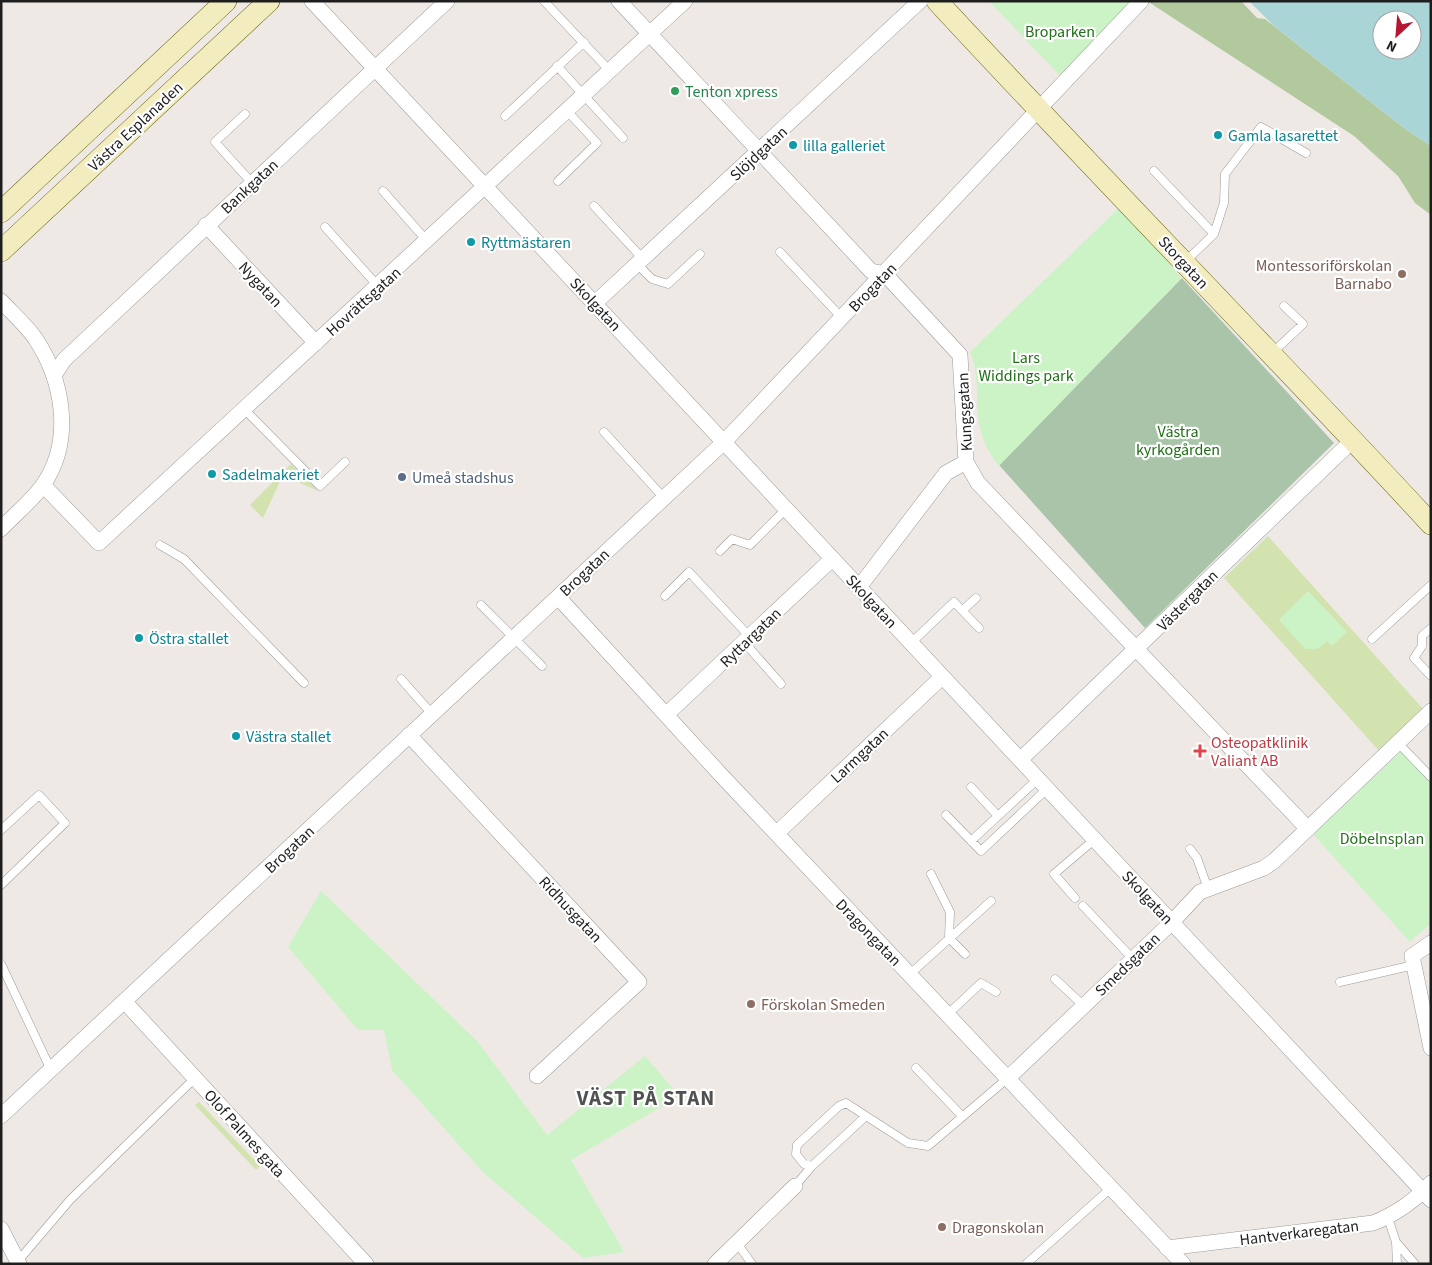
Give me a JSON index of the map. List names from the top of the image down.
{
  "streets": {
    "street": [
      "Västra Esplanaden",
      "Slöjdgatan",
      "Bankgatan",
      "Storgatan",
      "Nygatan",
      "Brogatan",
      "Hovrättsgatan",
      "Skolgatan",
      "Kungsgatan",
      "Västergatan",
      "Ryttargatan",
      "Larmgatan",
      "Ridhusgatan",
      "Dragongatan",
      "Smedsgatan",
      "Olof Palmes gata",
      "Hantverkaregatan"
    ]
  },
  "crossings": [
    ["Slöjdgatan", "Skolgatan"],
    ["Slöjdgatan", "Kungsgatan"],
    ["Bankgatan", "Nygatan"],
    ["Bankgatan", "Skolgatan"],
    ["Storgatan", "Brogatan"],
    ["Storgatan", "Västergatan"],
    ["Nygatan", "Hovrättsgatan"],
    ["Brogatan", "Skolgatan"],
    ["Brogatan", "Kungsgatan"],
    ["Brogatan", "Ridhusgatan"],
    ["Brogatan", "Dragongatan"],
    ["Brogatan", "Olof Palmes gata"],
    ["Hovrättsgatan", "Skolgatan"],
    ["Hovrättsgatan", "Kungsgatan"],
    ["Skolgatan", "Västergatan"],
    ["Skolgatan", "Ryttargatan"],
    ["Skolgatan", "Larmgatan"],
    ["Skolgatan", "Smedsgatan"],
    ["Skolgatan", "Hantverkaregatan"],
    ["Kungsgatan", "Västergatan"],
    ["Kungsgatan", "Smedsgatan"],
    ["Ryttargatan", "Dragongatan"],
    ["Larmgatan", "Dragongatan"],
    ["Dragongatan", "Smedsgatan"],
    ["Dragongatan", "Hantverkaregatan"]
  ],
  "districts": ["VÄST PÅ STAN"],
  "parks": [
    "Broparken",
    "Lars Widdings park",
    "Västra kyrkogården",
    "Döbelnsplan"
  ],
  "places": {
    "other": [
      "Tenton xpress",
      "Gamla lasarettet",
      "lilla galleriet",
      "Ryttmästaren",
      "Montessoriförskolan Barnabo",
      "Sadelmakeriet",
      "Umeå stadshus",
      "Östra stallet",
      "Västra stallet",
      "Förskolan Smeden",
      "Dragonskolan"
    ],
    "health": ["Osteopatklinik Valiant AB"]
  },
  "north": "bottom left"
}
